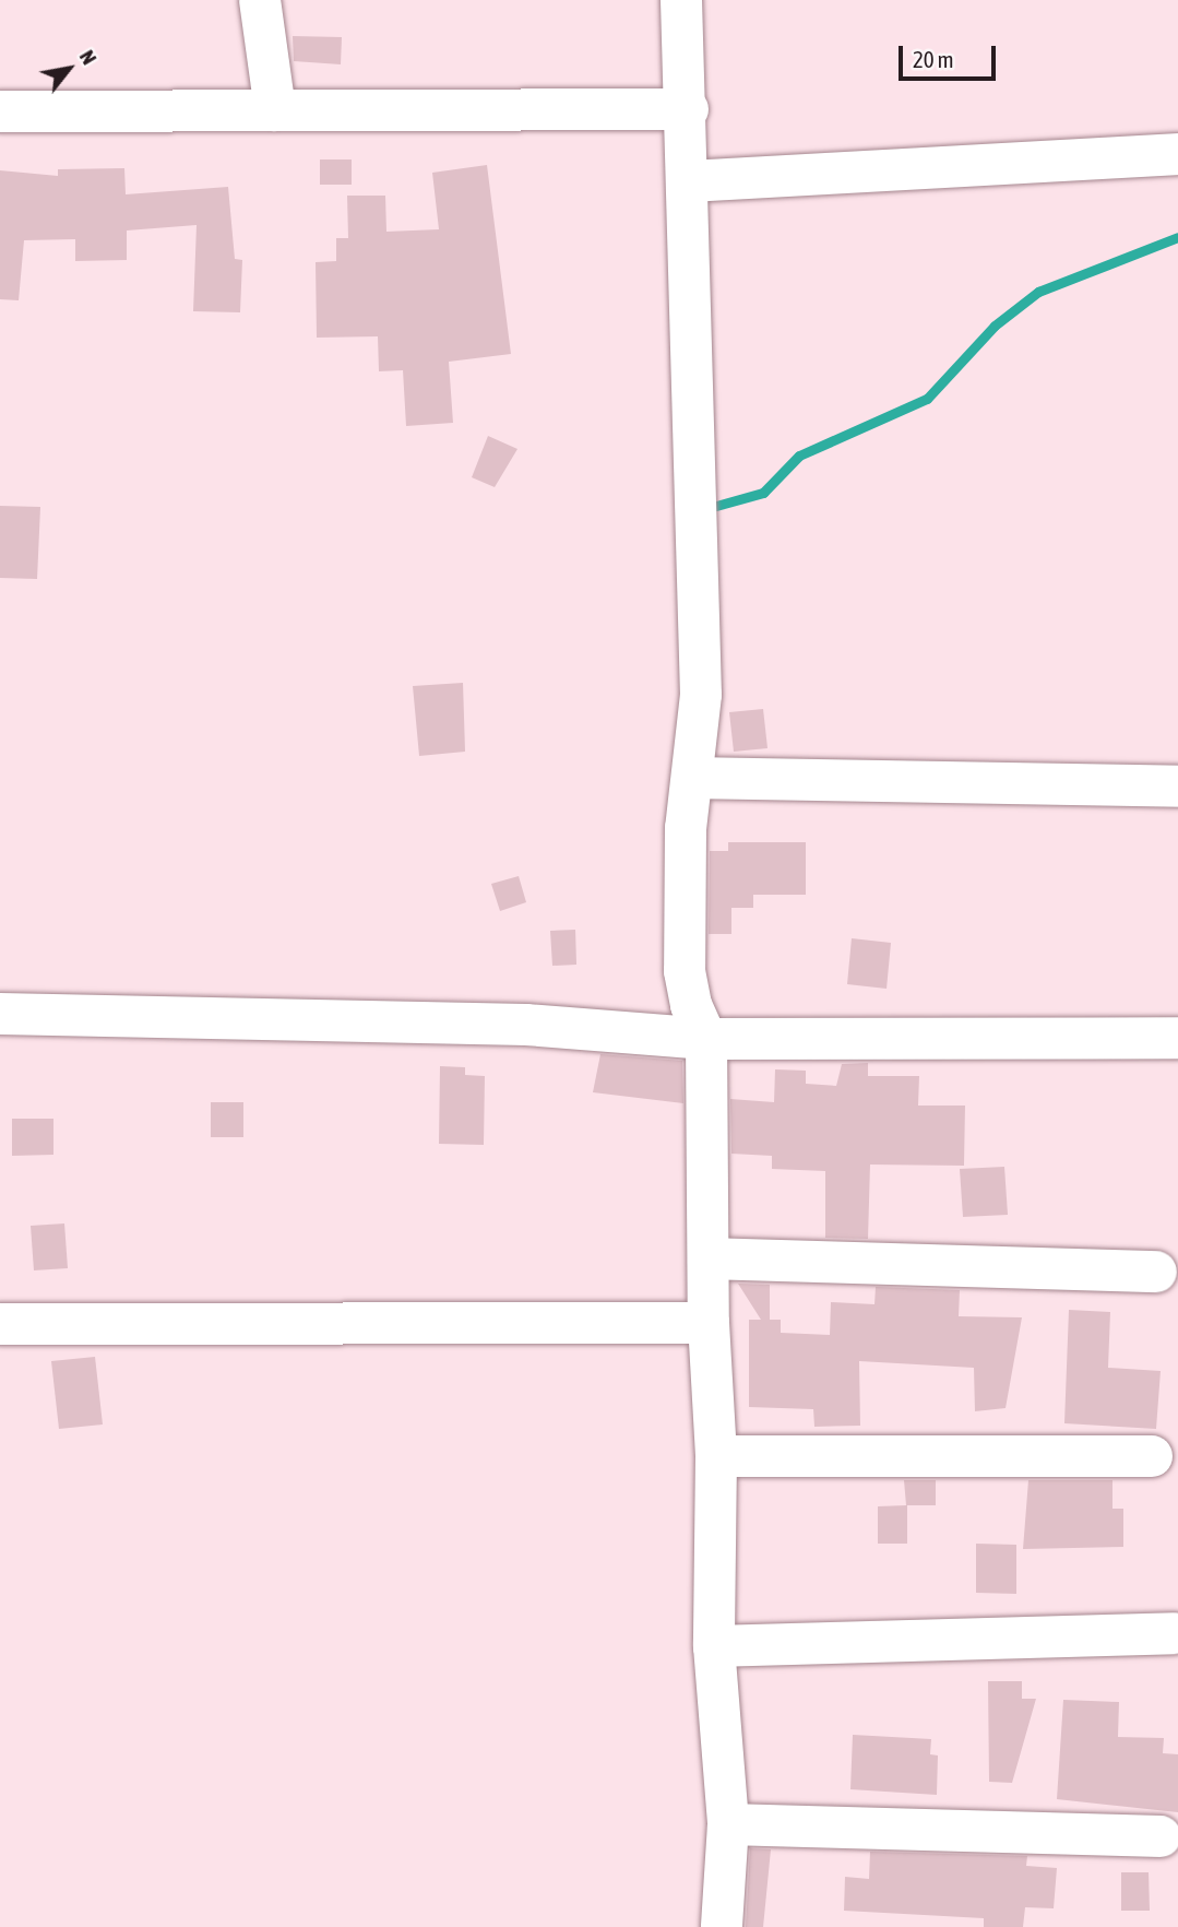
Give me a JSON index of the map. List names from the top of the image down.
{
  "scale_bar": "20 m",
  "north": "top right"
}
